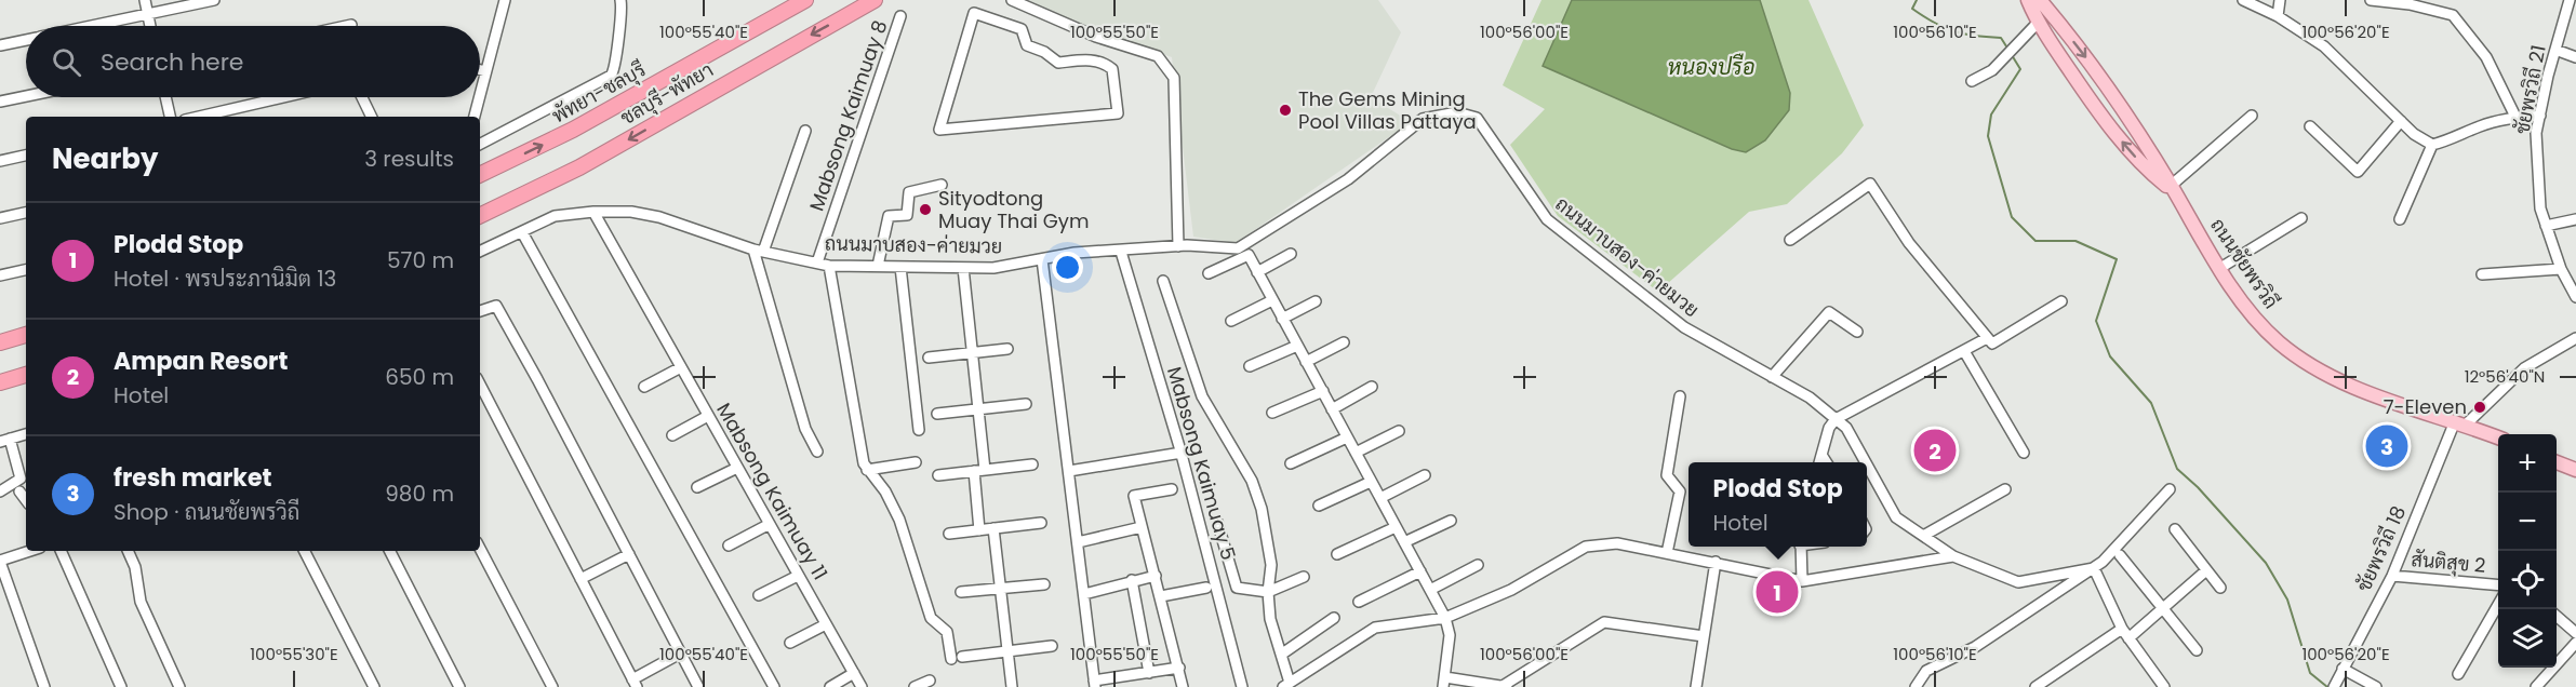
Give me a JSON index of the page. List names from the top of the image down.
{
  "streets": {
    "highway": ["พัทยา-ชลบุรี", "ชลบุรี-พัทยา"],
    "main road": ["ถนนชัยพรวิถี"],
    "street": [
      "ชัยพรวิถี 21",
      "Mabsong Kaimuay 8",
      "ถนนมาบสอง-ค่ายมวย",
      "Mabsong Kaimuay 5",
      "Mabsong Kaimuay 11",
      "ชัยพรวิถี 18",
      "สันติสุข 2"
    ]
  },
  "crossings": [
    ["Mabsong Kaimuay 8", "ถนนมาบสอง-ค่ายมวย"],
    ["ถนนมาบสอง-ค่ายมวย", "Mabsong Kaimuay 5"],
    ["ถนนมาบสอง-ค่ายมวย", "Mabsong Kaimuay 11"],
    ["ถนนชัยพรวิถี", "ชัยพรวิถี 18"],
    ["ชัยพรวิถี 18", "สันติสุข 2"]
  ],
  "one_way": ["พัทยา-ชลบุรี", "ชลบุรี-พัทยา"],
  "water": ["หนองปรือ"],
  "places": ["The Gems Mining Pool Villas Pattaya", "Sityodtong Muay Thai Gym", "7-Eleven"],
  "page": {
    "search": "Search here",
    "heading": ["Nearby", "3 results"],
    "list": [
      {
        "mark": "1",
        "name": "Plodd Stop",
        "note": "Hotel · พรประภานิมิต 13",
        "value": "570 m"
      },
      {
        "mark": "2",
        "name": "Ampan Resort",
        "note": "Hotel",
        "value": "650 m"
      },
      {
        "mark": "3",
        "name": "fresh market",
        "note": "Shop · ถนนชัยพรวิถี",
        "value": "980 m"
      }
    ],
    "pins": ["3", "2", "1"],
    "map_buttons": ["+", "−"],
    "popup": ["Plodd Stop", "Hotel"]
  },
  "coordinates": [
    "100°55'40\"E",
    "100°55'50\"E",
    "100°56'00\"E",
    "100°56'10\"E",
    "100°56'20\"E",
    "12°56'40\"N",
    "100°55'30\"E"
  ]
}
